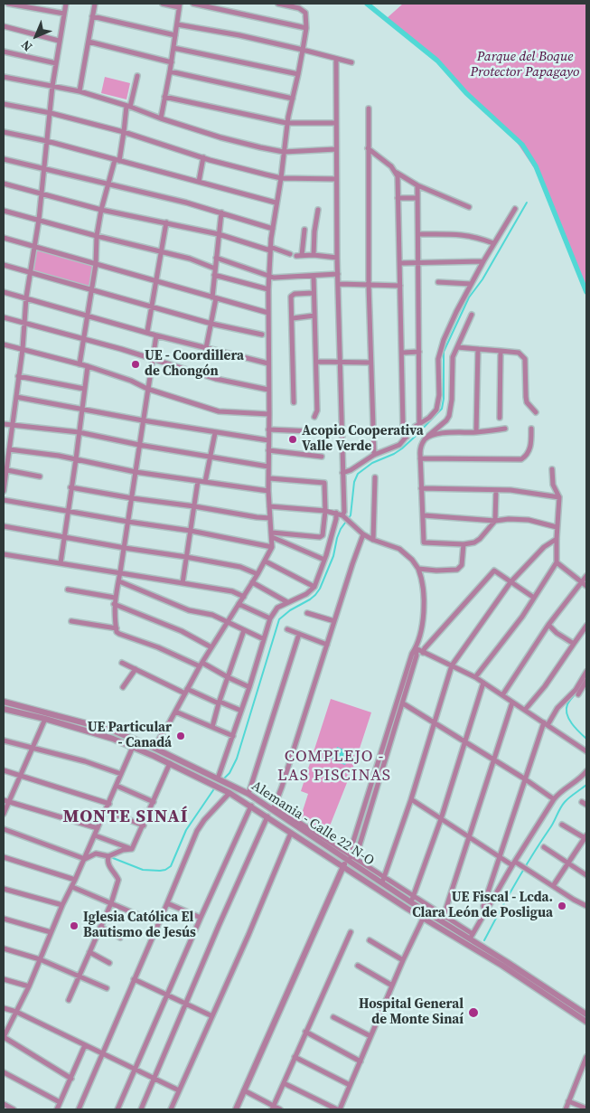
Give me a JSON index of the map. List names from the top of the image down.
{
  "streets": {
    "street": ["Alemania - Calle 22 N-O"]
  },
  "districts": ["COMPLEJO - LAS PISCINAS", "MONTE SINAÍ"],
  "parks": ["Parque del Boque Protector Papagayo"],
  "places": [
    "UE - Coordillera de Chongón",
    "Acopio Cooperativa Valle Verde",
    "UE Particular - Canadá",
    "UE Fiscal - Lcda. Clara León de Posligua",
    "Iglesia Católica El Bautismo de Jesús",
    "Hospital General de Monte Sinaí"
  ],
  "north": "bottom left"
}
